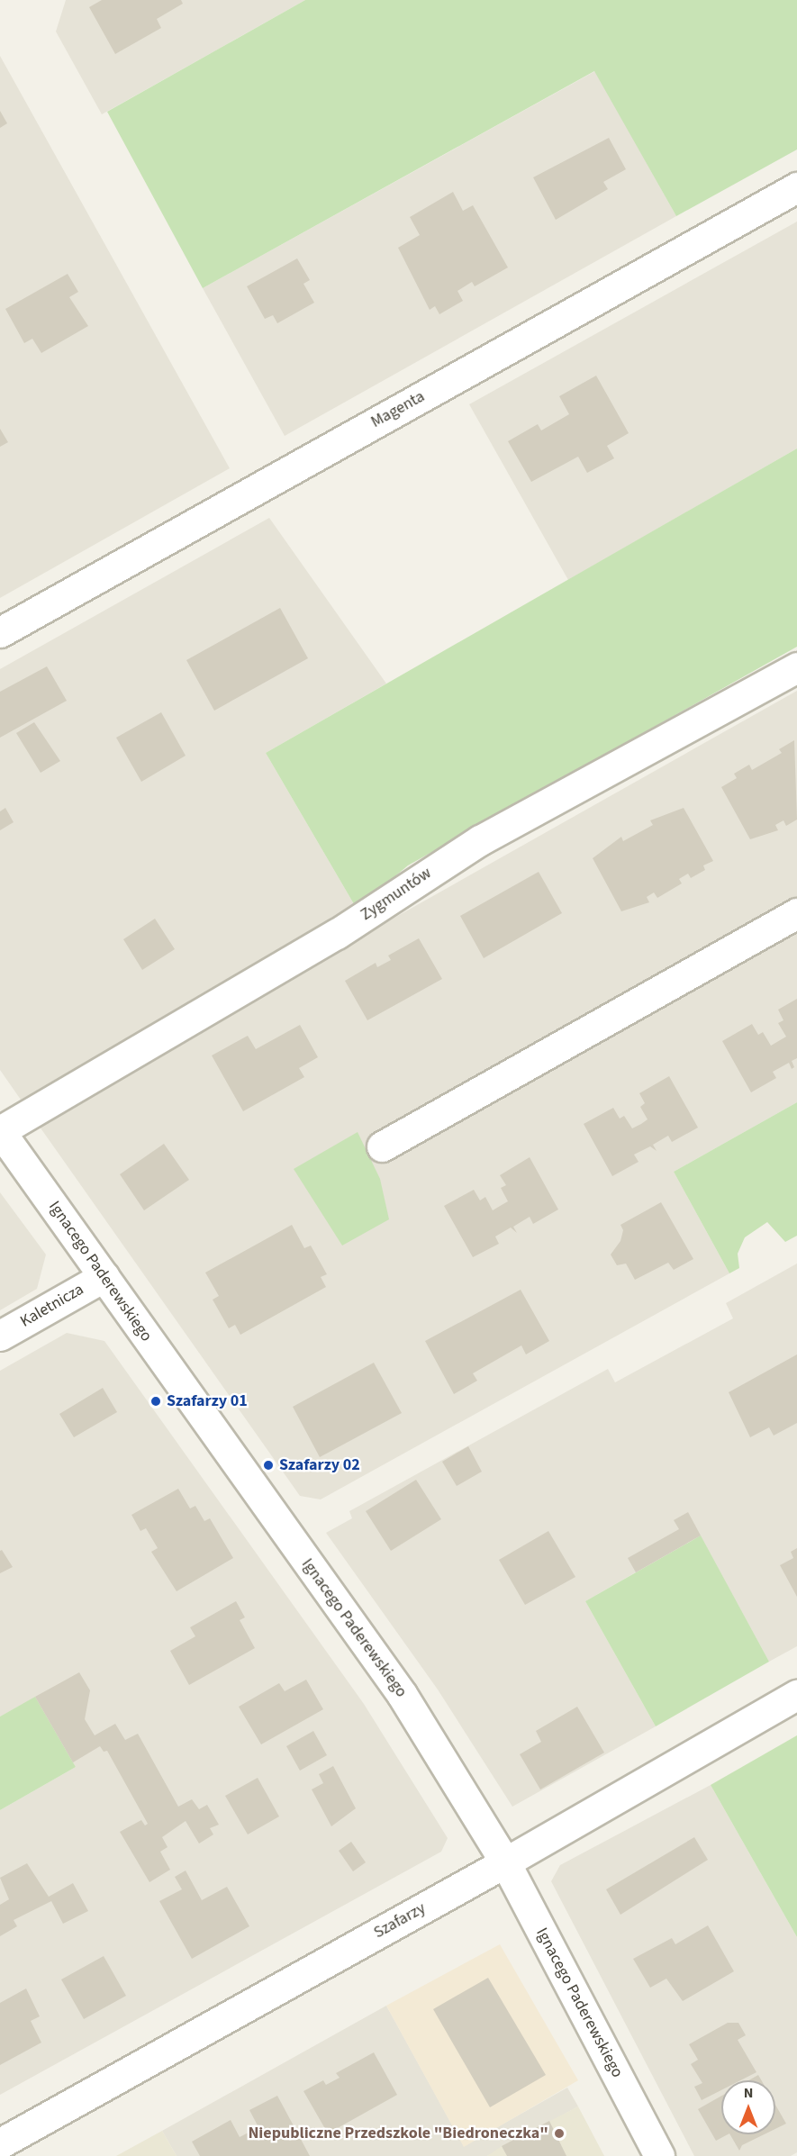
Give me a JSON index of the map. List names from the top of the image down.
{
  "streets": {
    "street": [
      "Magenta",
      "Zygmuntów",
      "Ignacego Paderewskiego",
      "Kaletnicza",
      "Szafarzy"
    ]
  },
  "crossings": [
    ["Zygmuntów", "Ignacego Paderewskiego"],
    ["Ignacego Paderewskiego", "Kaletnicza"],
    ["Ignacego Paderewskiego", "Szafarzy"]
  ],
  "places": ["Szafarzy 01", "Szafarzy 02", "Niepubliczne Przedszkole \"Biedroneczka\""],
  "north": "top"
}
